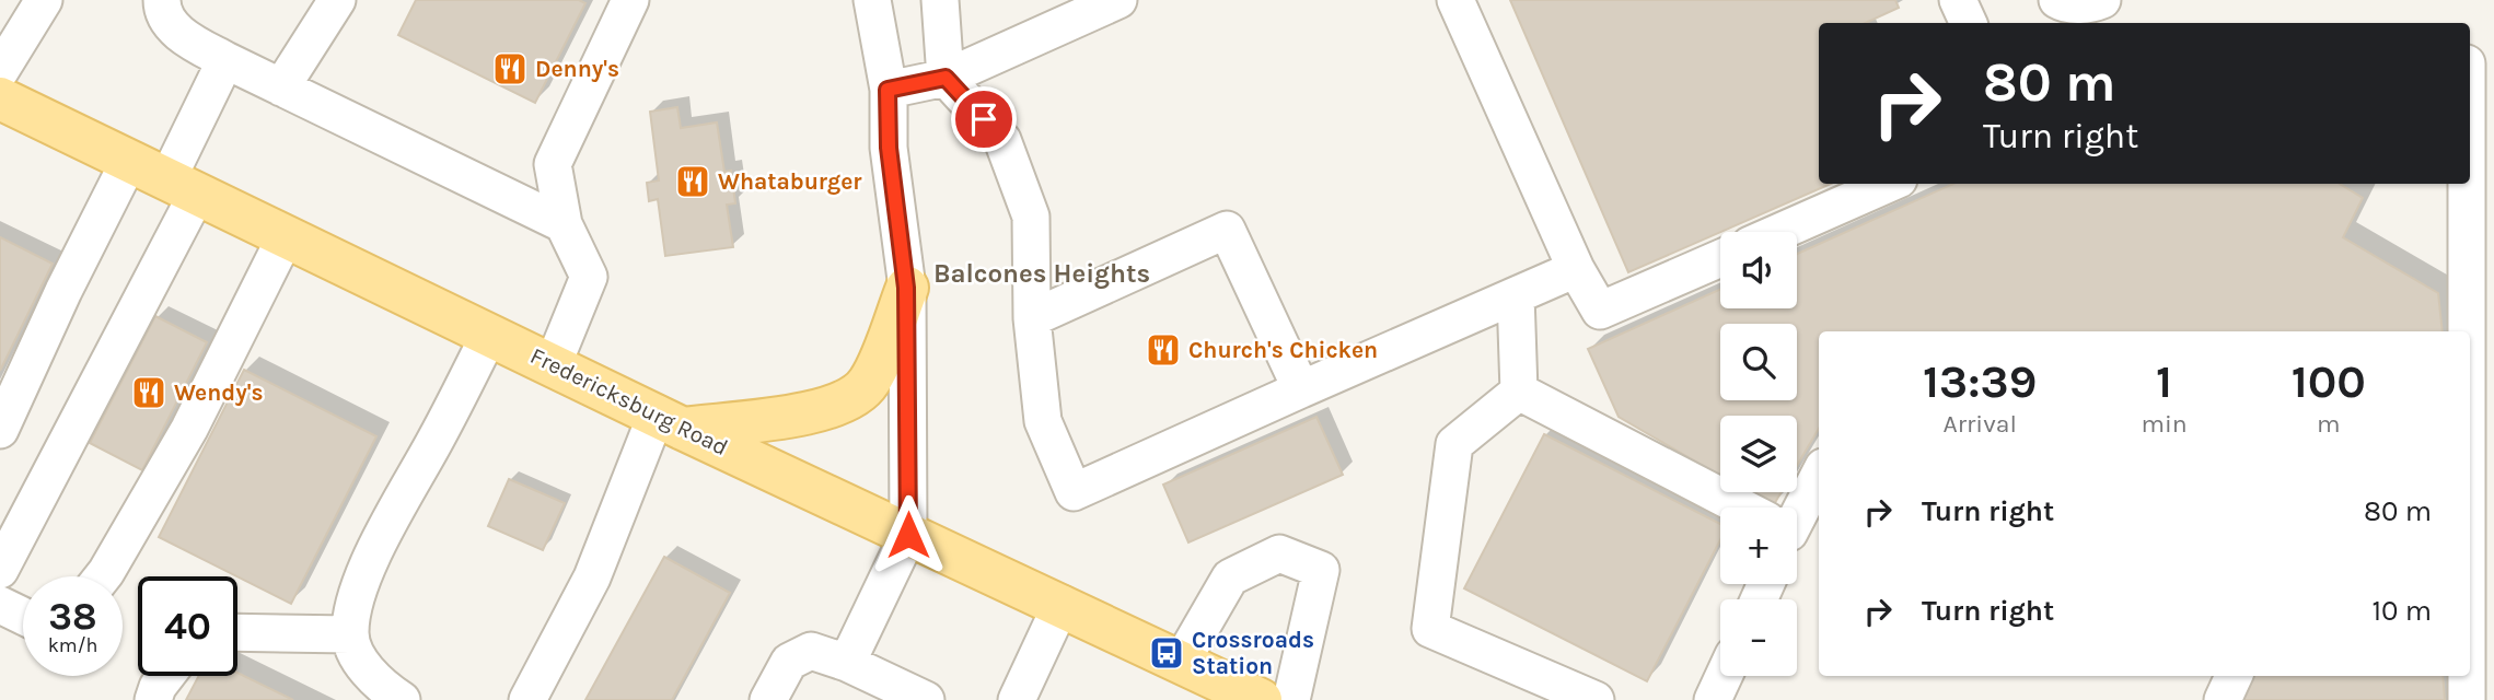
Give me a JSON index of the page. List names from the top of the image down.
{
  "streets": {
    "main road": ["Fredericksburg Road"]
  },
  "districts": ["Balcones Heights"],
  "places": {
    "restaurant": [
      "Denny's",
      "Whataburger",
      "Church's Chicken",
      "Wendy's"
    ],
    "bus stop": ["Crossroads Station"]
  },
  "page": {
    "turn": ["80 m", "Turn right"],
    "map_buttons": ["+", "−"],
    "eta": [
      "13:39",
      "Arrival",
      "1",
      "min",
      "100",
      "m"
    ],
    "list": [
      {
        "name": "Turn right",
        "value": "80 m"
      },
      {
        "name": "Turn right",
        "value": "10 m"
      }
    ],
    "speed": "38 km/h",
    "limit": "40"
  }
}
